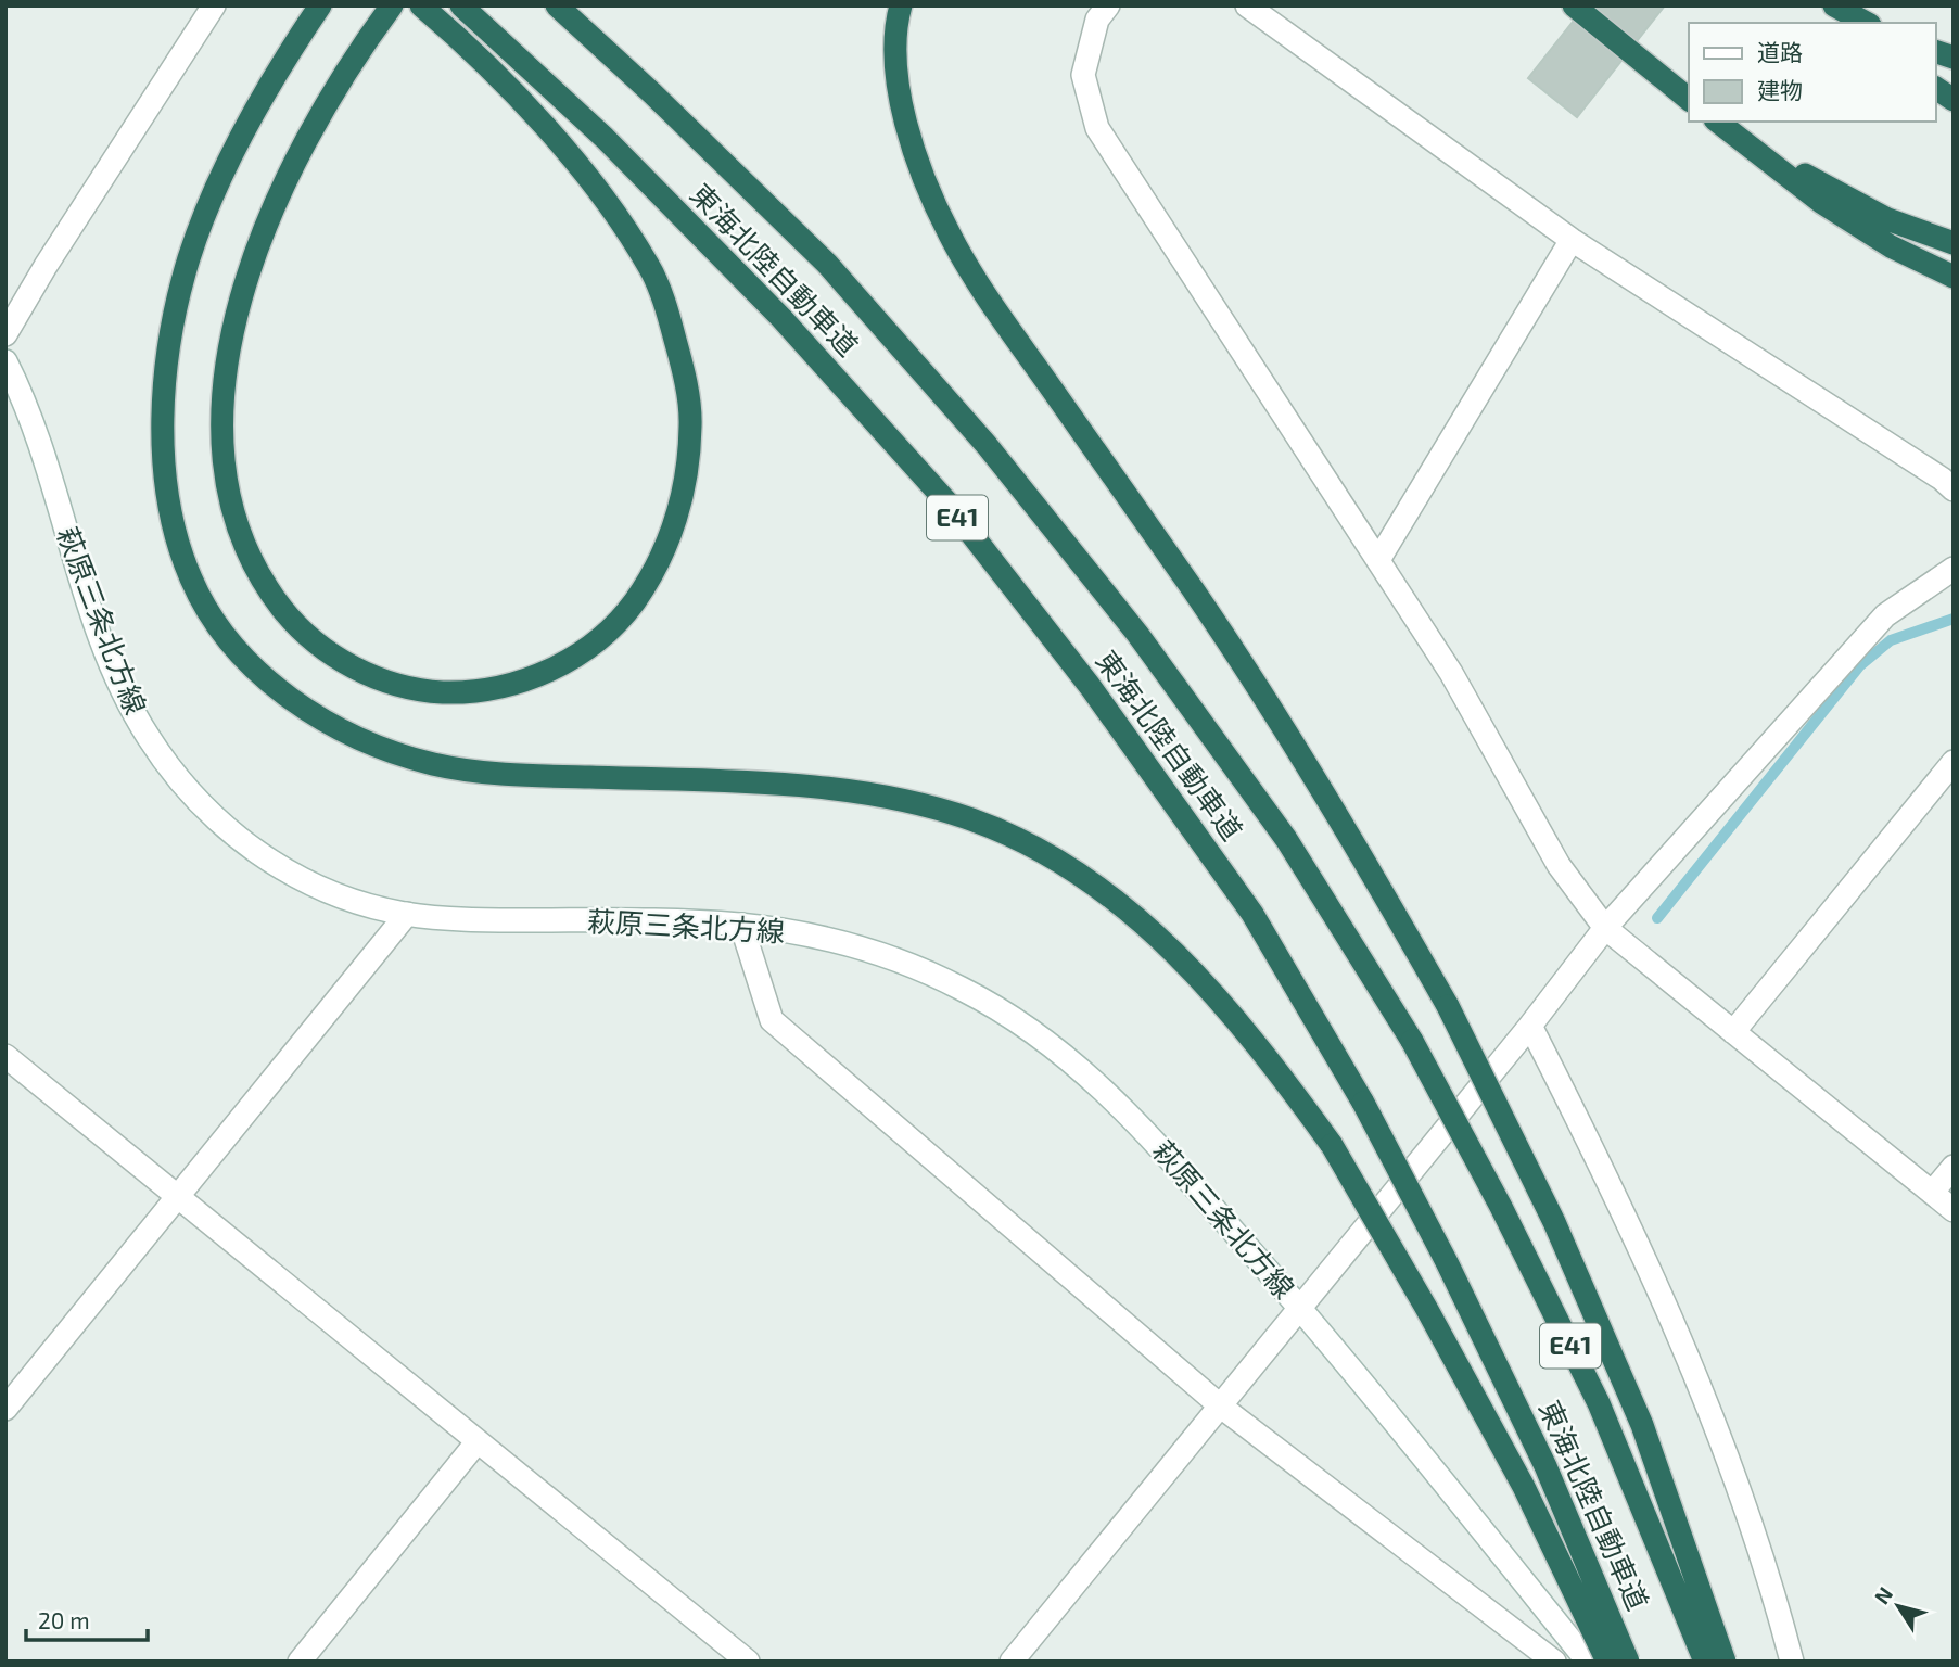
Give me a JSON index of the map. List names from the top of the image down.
{
  "streets": {
    "highway": ["東海北陸自動車道", "E41"],
    "street": ["萩原三条北方線"]
  },
  "legend": ["道路", "建物"],
  "scale_bar": "20 m",
  "north": "top left"
}
